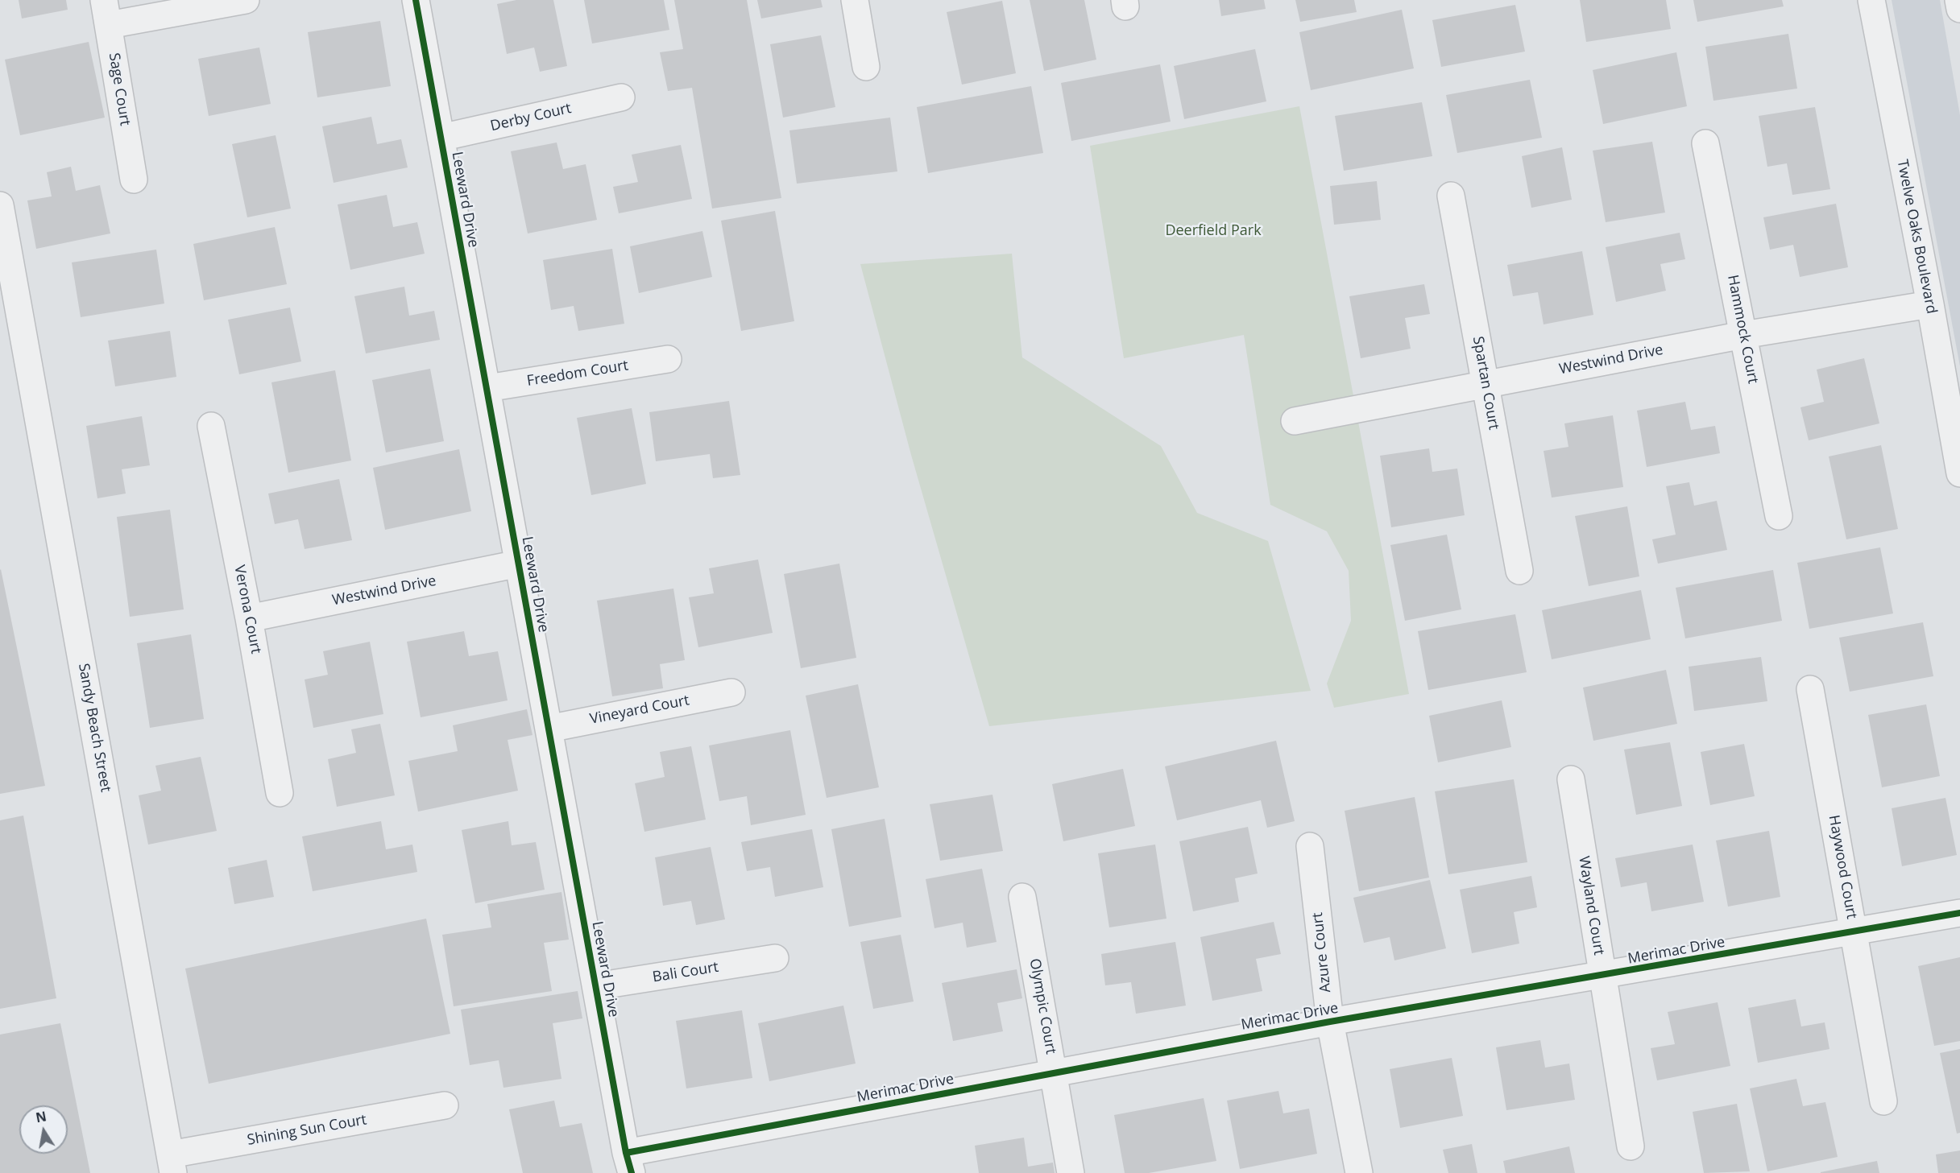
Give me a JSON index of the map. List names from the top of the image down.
{
  "streets": {
    "street": [
      "Sage Court",
      "Derby Court",
      "Leeward Drive",
      "Twelve Oaks Boulevard",
      "Hammock Court",
      "Westwind Drive",
      "Freedom Court",
      "Spartan Court",
      "Verona Court",
      "Vineyard Court",
      "Sandy Beach Street",
      "Haywood Court",
      "Wayland Court",
      "Merimac Drive",
      "Azure Court",
      "Bali Court",
      "Olympic Court",
      "Shining Sun Court"
    ]
  },
  "crossings": [
    ["Derby Court", "Leeward Drive"],
    ["Leeward Drive", "Westwind Drive"],
    ["Leeward Drive", "Freedom Court"],
    ["Leeward Drive", "Vineyard Court"],
    ["Leeward Drive", "Merimac Drive"],
    ["Leeward Drive", "Bali Court"],
    ["Twelve Oaks Boulevard", "Westwind Drive"],
    ["Hammock Court", "Westwind Drive"],
    ["Westwind Drive", "Spartan Court"],
    ["Westwind Drive", "Verona Court"],
    ["Sandy Beach Street", "Shining Sun Court"],
    ["Haywood Court", "Merimac Drive"],
    ["Wayland Court", "Merimac Drive"],
    ["Merimac Drive", "Azure Court"],
    ["Merimac Drive", "Olympic Court"]
  ],
  "parks": ["Deerfield Park"],
  "north": "top"
}
